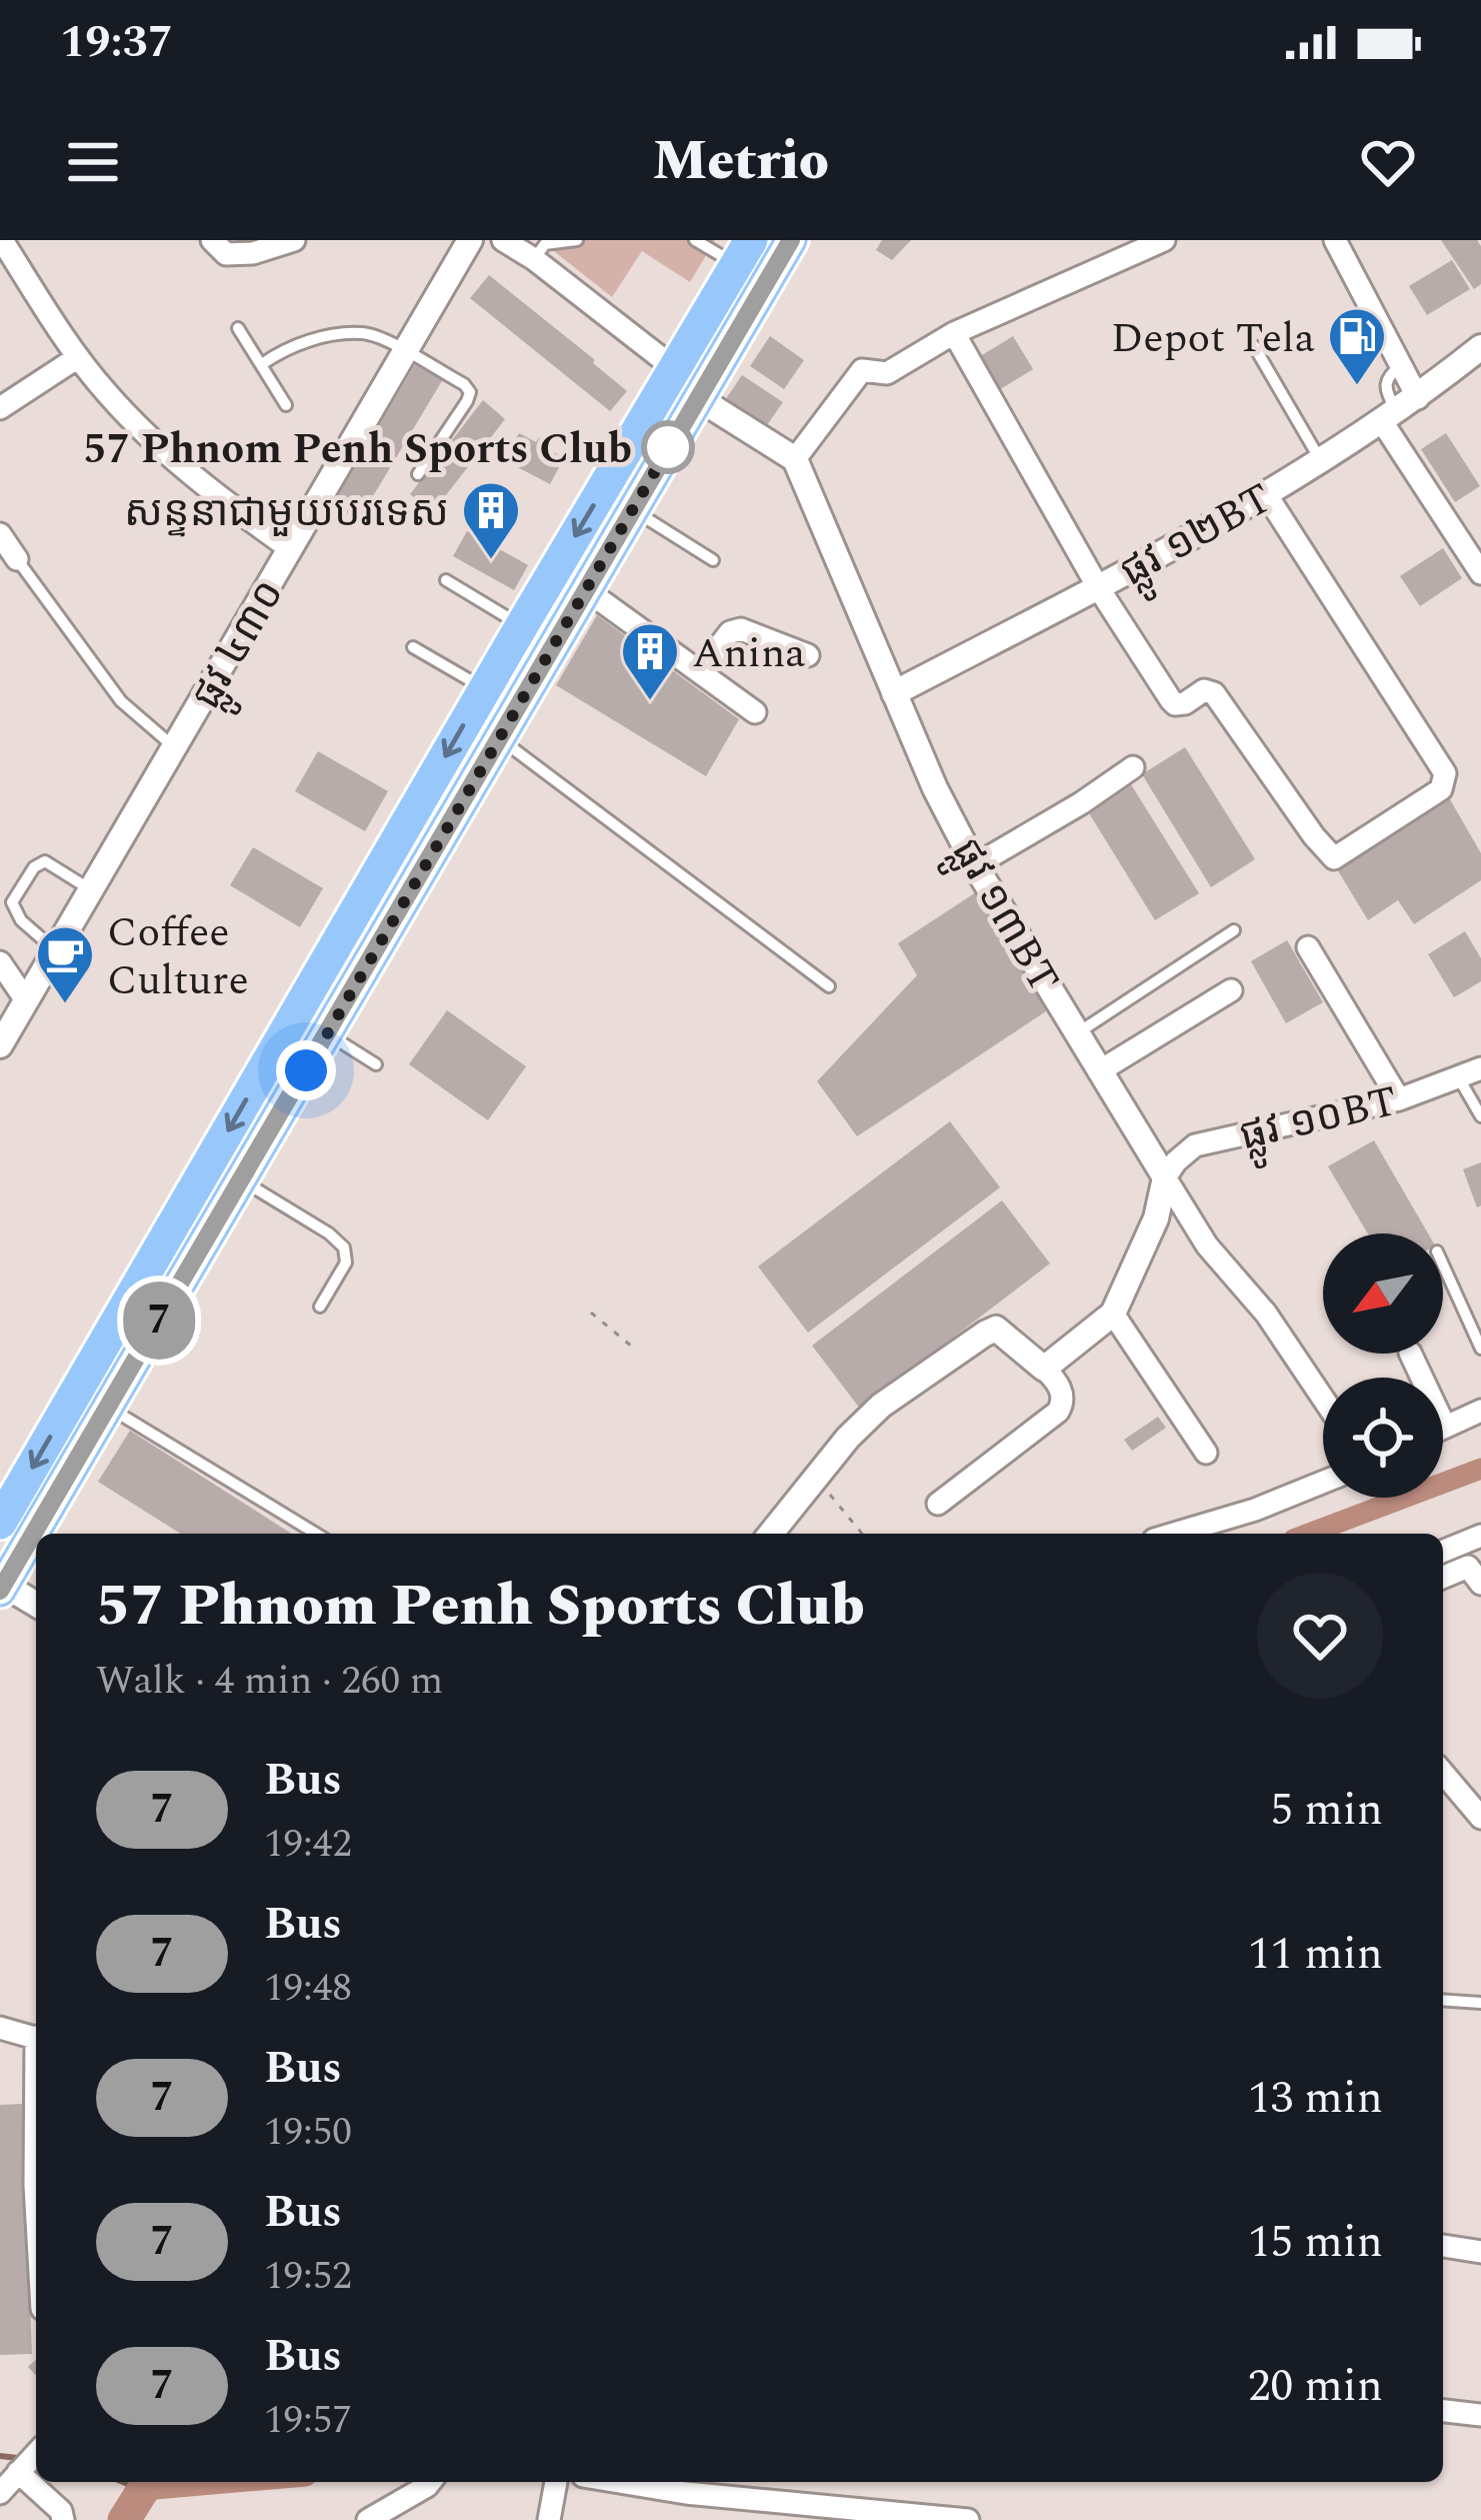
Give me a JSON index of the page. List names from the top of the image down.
{
  "streets": {
    "street": [
      "ផ្លូវ ១២BT",
      "ផ្លូវ ៤៣០",
      "ផ្លូវ ១៣BT",
      "ផ្លូវ ១០BT"
    ]
  },
  "crossings": [
    ["ផ្លូវ ១២BT", "ផ្លូវ ១៣BT"],
    ["ផ្លូវ ១៣BT", "ផ្លូវ ១០BT"]
  ],
  "places": {
    "fuel station": ["Depot Tela"],
    "other": ["57 Phnom Penh Sports Club"],
    "building": ["សន្ទនាជាមួយបរទេស", "Anina"],
    "cafe": ["Coffee Culture"]
  },
  "lines": ["bus line 7"],
  "north": "bottom left",
  "page": {
    "status": "19:37",
    "header": "Metrio",
    "on_map": "7",
    "heading": ["57 Phnom Penh Sports Club", "Walk · 4 min · 260 m"],
    "list": [
      {
        "mark": "7",
        "name": "Bus",
        "note": "19:42",
        "value": "5 min"
      },
      {
        "mark": "7",
        "name": "Bus",
        "note": "19:48",
        "value": "11 min"
      },
      {
        "mark": "7",
        "name": "Bus",
        "note": "19:50",
        "value": "13 min"
      },
      {
        "mark": "7",
        "name": "Bus",
        "note": "19:52",
        "value": "15 min"
      },
      {
        "mark": "7",
        "name": "Bus",
        "note": "19:57",
        "value": "20 min"
      }
    ]
  }
}
